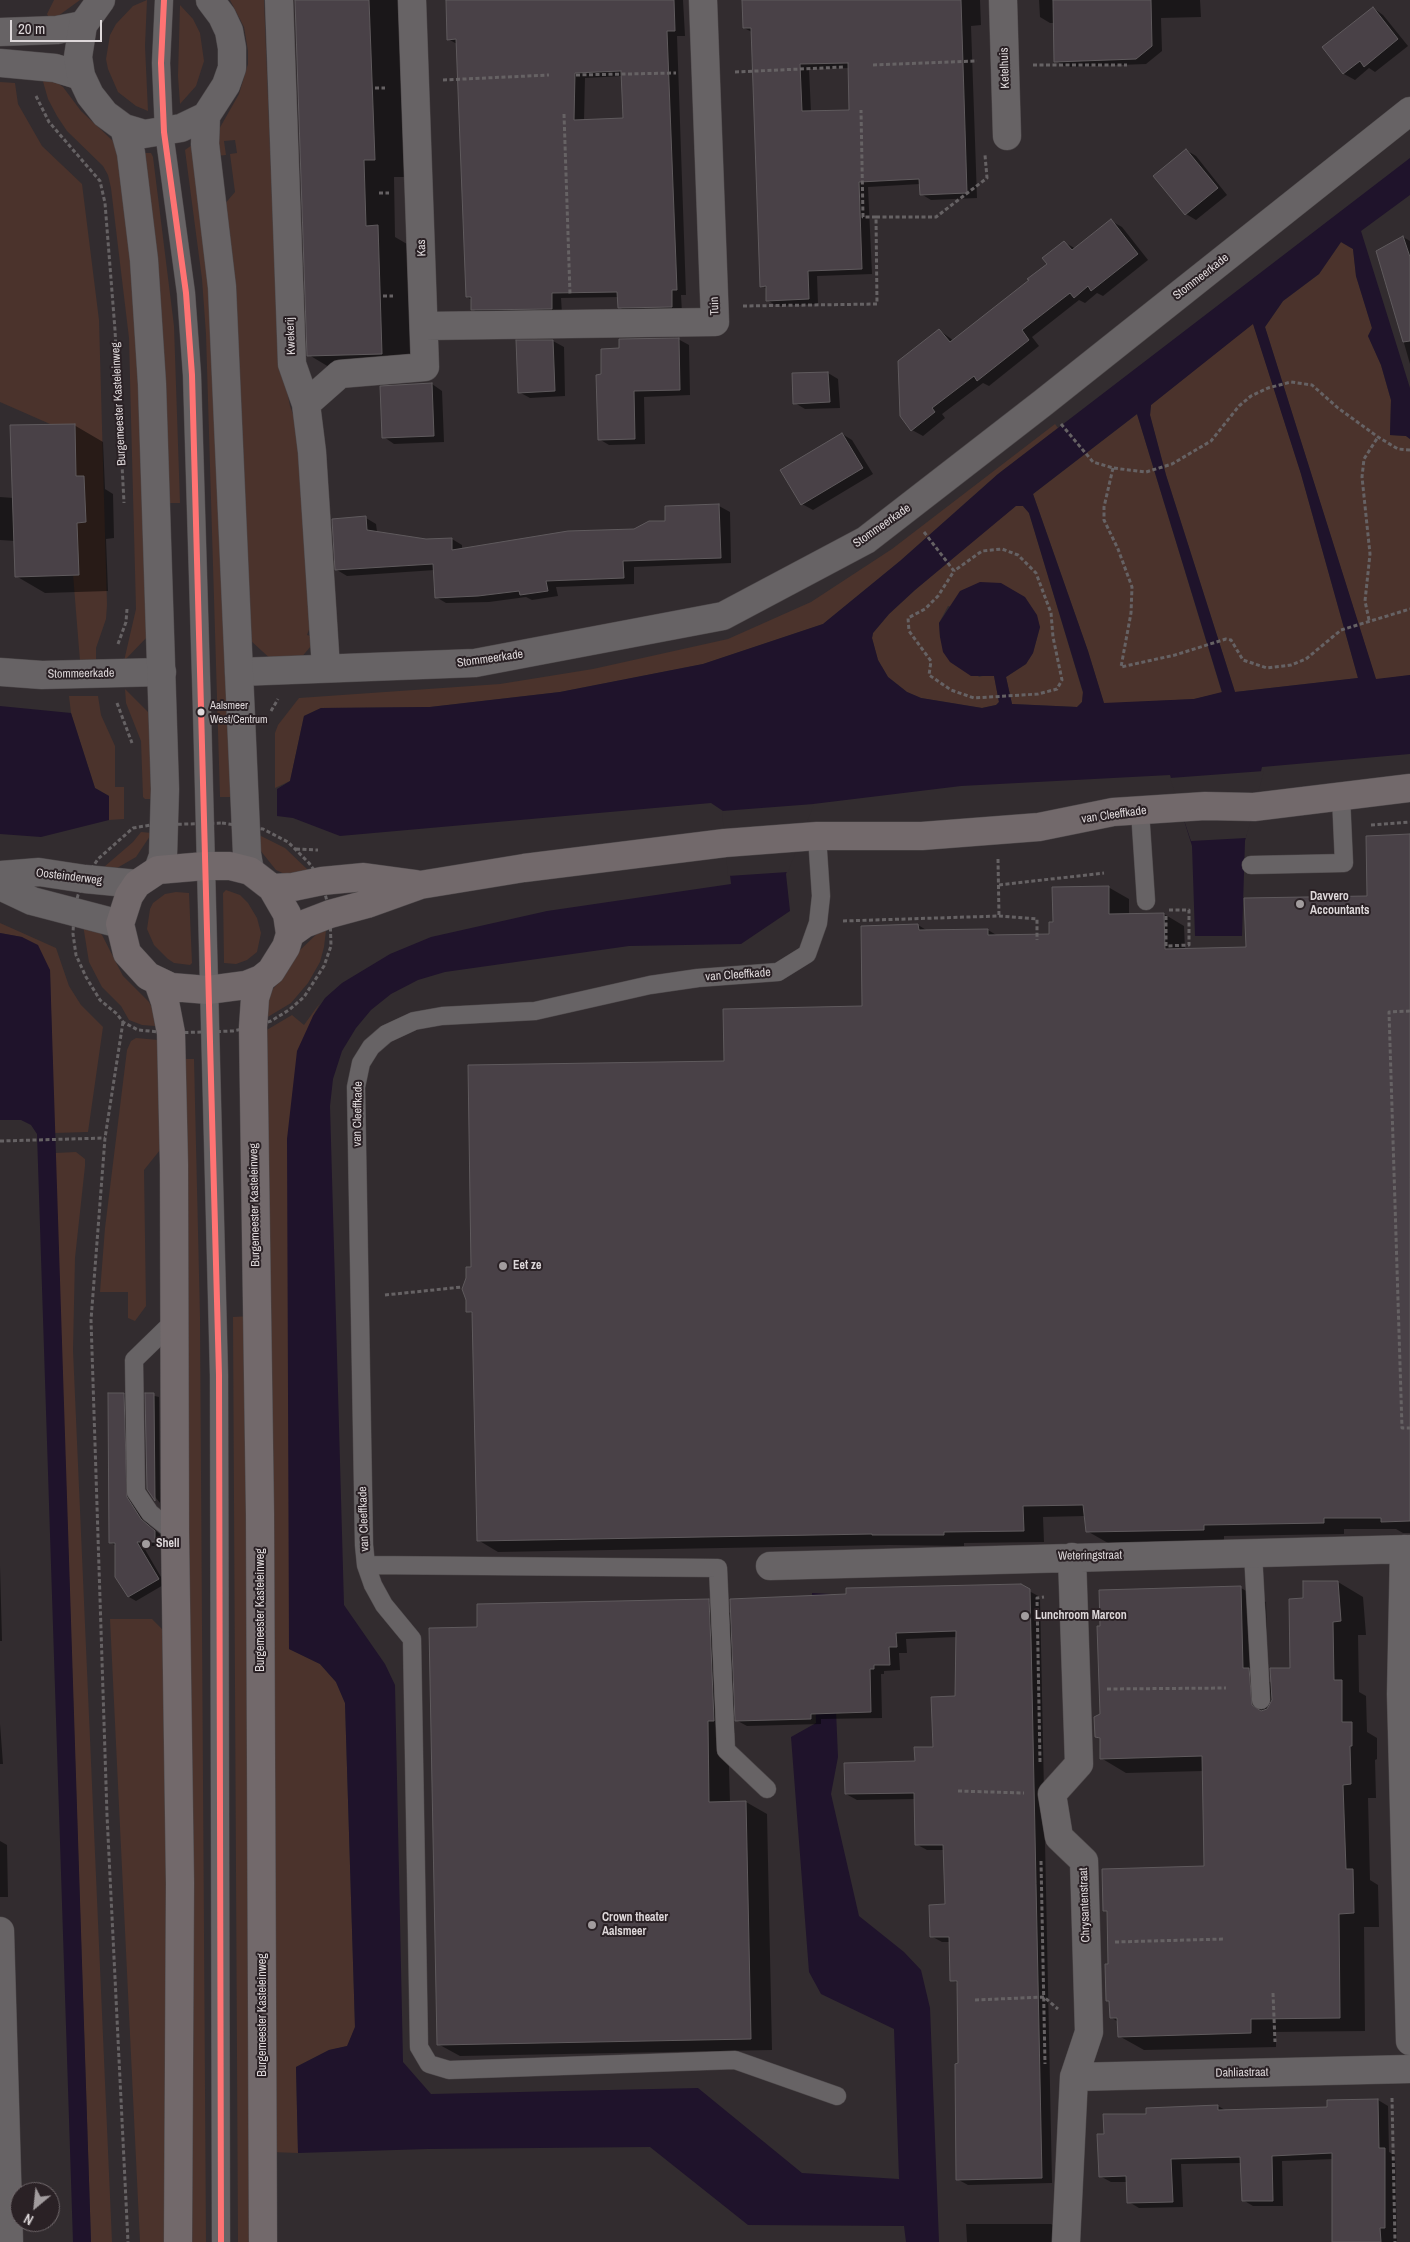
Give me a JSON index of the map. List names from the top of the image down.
{
  "streets": {
    "main road": ["Burgemeester Kasteleinweg", "van Cleeffkade"],
    "street": [
      "Ketelhuis",
      "Kas",
      "Stommeerkade",
      "Tuin",
      "Kwekerij",
      "Oosteinderweg",
      "Weteringstraat",
      "Chrysantenstraat",
      "Dahliastraat"
    ]
  },
  "crossings": [
    ["Kas", "Tuin"],
    ["Kas", "Kwekerij"],
    ["Stommeerkade", "Kwekerij"],
    ["Chrysantenstraat", "Dahliastraat"]
  ],
  "places": [
    "Aalsmeer West/Centrum",
    "Davvero Accountants",
    "Eet ze",
    "Shell",
    "Lunchroom Marcon",
    "Crown theater Aalsmeer"
  ],
  "scale_bar": "20 m",
  "north": "bottom left"
}
